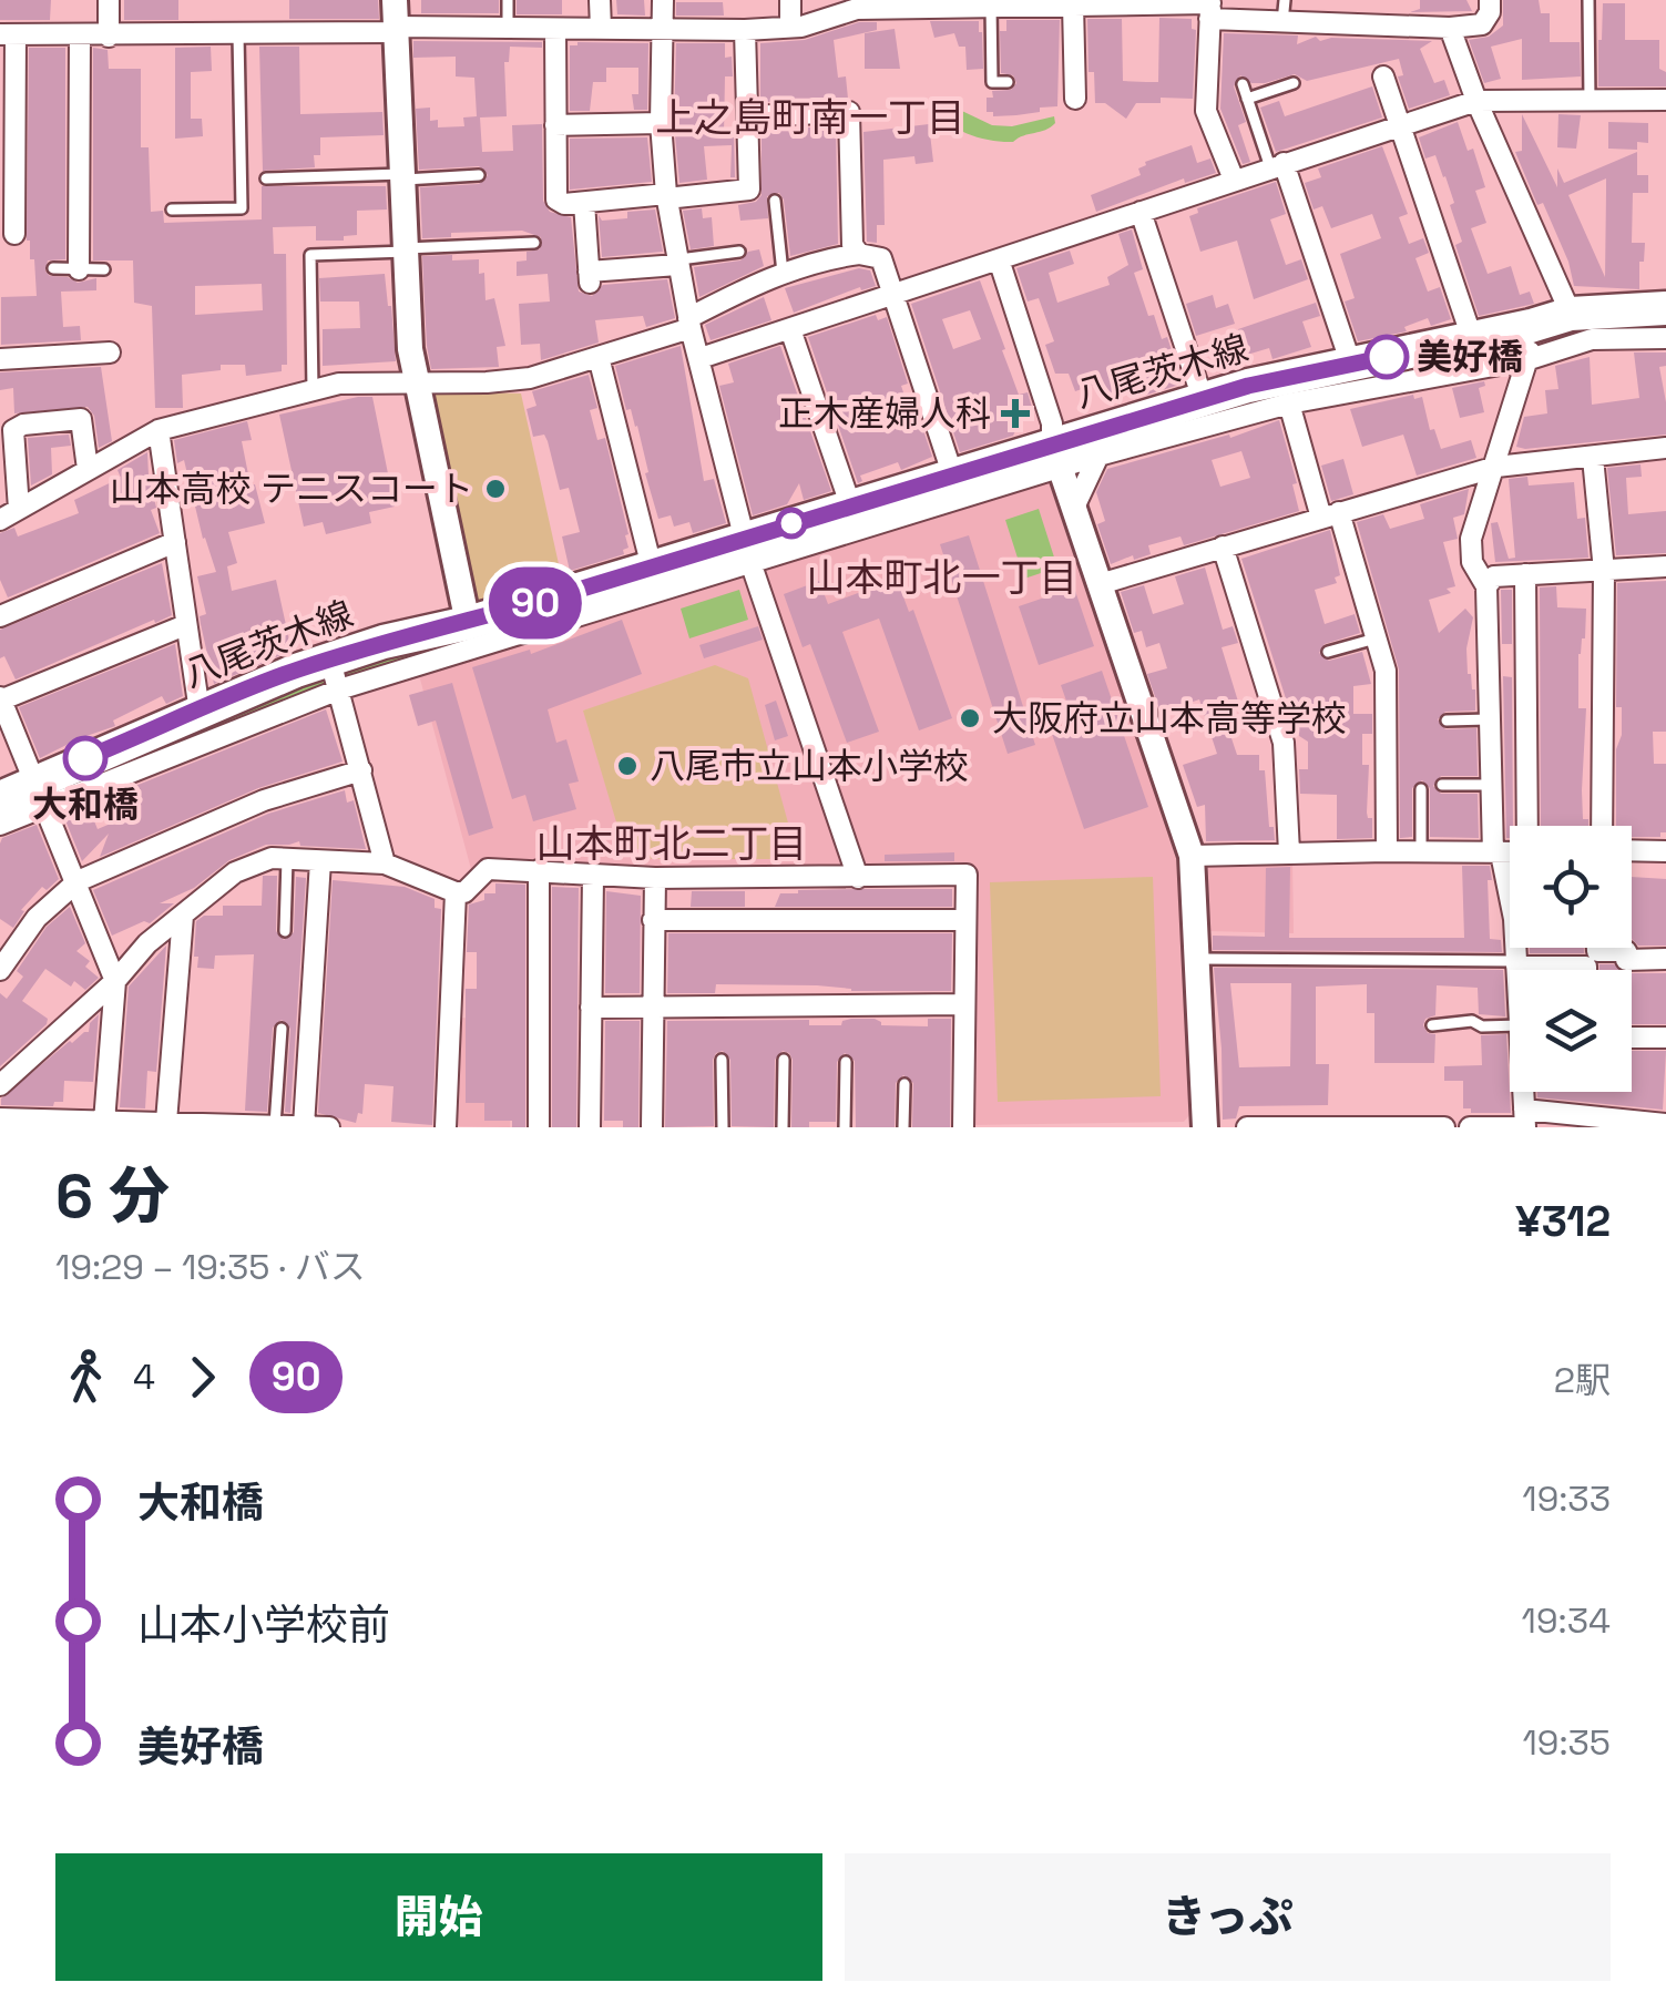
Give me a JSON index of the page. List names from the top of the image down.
{
  "streets": {
    "main road": ["八尾茨木線"]
  },
  "districts": ["上之島町南一丁目", "山本町北一丁目", "山本町北二丁目"],
  "places": {
    "other": [
      "美好橋",
      "山本高校 テニスコート",
      "大阪府立山本高等学校",
      "大和橋",
      "八尾市立山本小学校"
    ],
    "health": ["正木産婦人科"]
  },
  "lines": ["bus line 90"],
  "page": {
    "on_map": "90",
    "heading": ["6 分", "19:29 – 19:35 · バス", "¥312"],
    "legs": ["4", "90", "2駅"],
    "list": [
      {
        "name": "大和橋",
        "value": "19:33"
      },
      {
        "name": "山本小学校前",
        "value": "19:34"
      },
      {
        "name": "美好橋",
        "value": "19:35"
      }
    ],
    "buttons": ["開始", "きっぷ"]
  }
}
